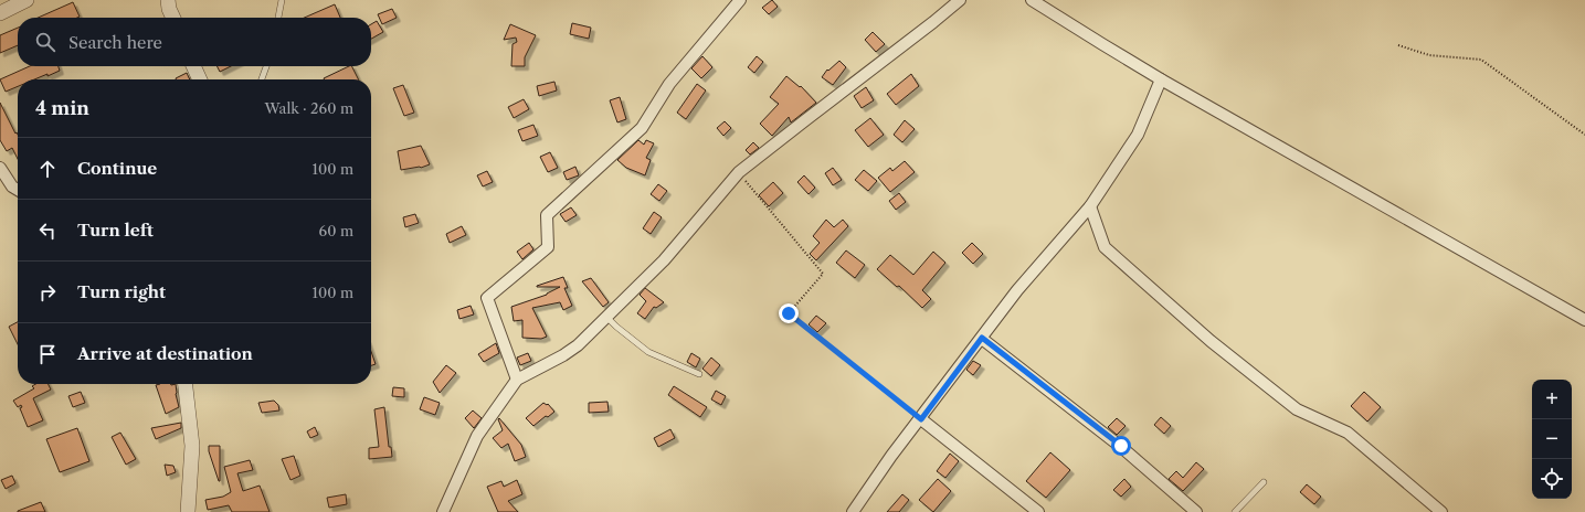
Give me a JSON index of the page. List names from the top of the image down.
{
  "page": {
    "search": "Search here",
    "heading": ["4 min", "Walk · 260 m"],
    "list": [
      ["Continue", "100 m"],
      ["Turn left", "60 m"],
      ["Turn right", "100 m"],
      "Arrive at destination"
    ],
    "map_buttons": ["+", "−"]
  }
}
